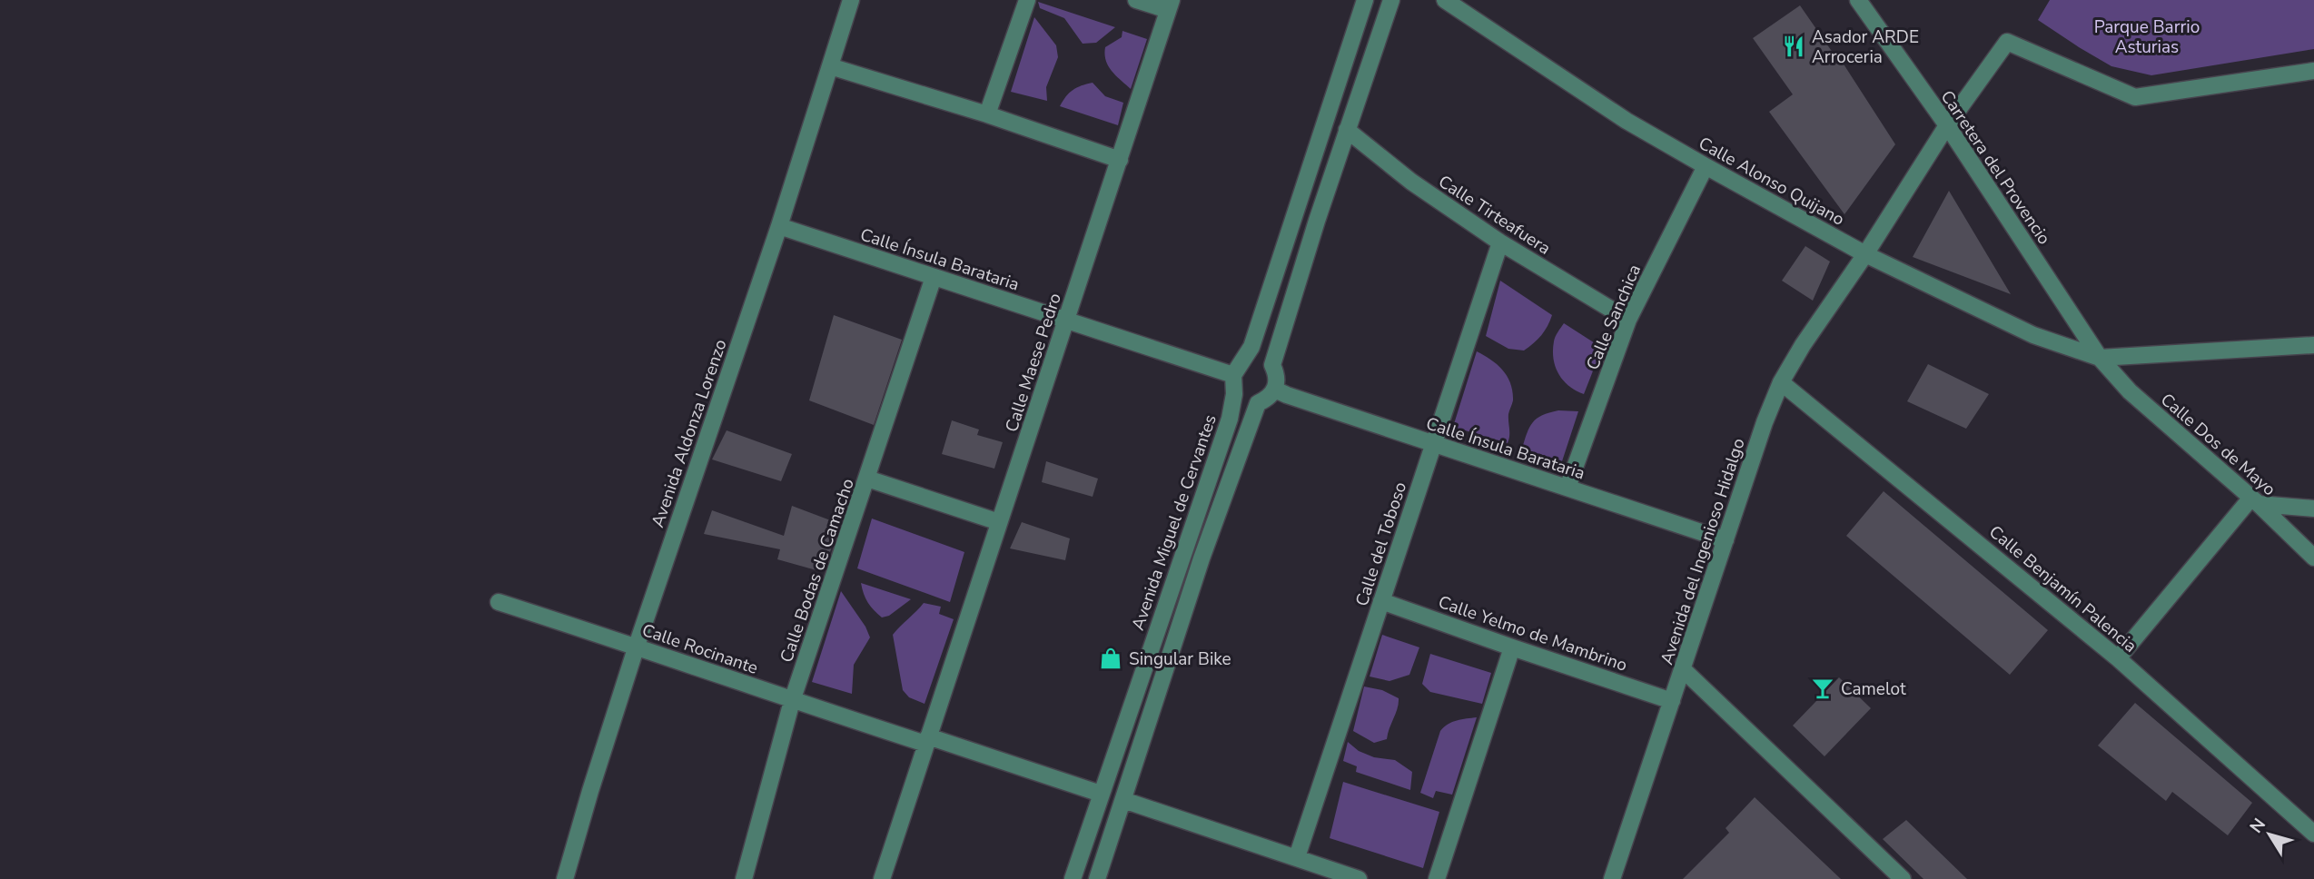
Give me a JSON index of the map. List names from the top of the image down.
{
  "streets": {
    "street": [
      "Carretera del Provencio",
      "Calle Alonso Quijano",
      "Calle Tirteafuera",
      "Calle Ínsula Barataria",
      "Calle Sanchica",
      "Calle Maese Pedro",
      "Avenida Aldonza Lorenzo",
      "Calle Dos de Mayo",
      "Avenida Miguel de Cervantes",
      "Calle del Toboso",
      "Avenida del Ingenioso Hidalgo",
      "Calle Bodas de Camacho",
      "Calle Benjamín Palencia",
      "Calle Yelmo de Mambrino",
      "Calle Rocinante"
    ]
  },
  "crossings": [
    ["Carretera del Provencio", "Calle Alonso Quijano"],
    ["Carretera del Provencio", "Calle Dos de Mayo"],
    ["Carretera del Provencio", "Avenida del Ingenioso Hidalgo"],
    ["Calle Alonso Quijano", "Calle Sanchica"],
    ["Calle Alonso Quijano", "Calle Dos de Mayo"],
    ["Calle Alonso Quijano", "Avenida del Ingenioso Hidalgo"],
    ["Calle Tirteafuera", "Calle Sanchica"],
    ["Calle Tirteafuera", "Calle del Toboso"],
    ["Calle Ínsula Barataria", "Calle Sanchica"],
    ["Calle Ínsula Barataria", "Calle Maese Pedro"],
    ["Calle Ínsula Barataria", "Avenida Aldonza Lorenzo"],
    ["Calle Ínsula Barataria", "Avenida Miguel de Cervantes"],
    ["Calle Ínsula Barataria", "Calle del Toboso"],
    ["Calle Ínsula Barataria", "Avenida del Ingenioso Hidalgo"],
    ["Calle Ínsula Barataria", "Calle Bodas de Camacho"],
    ["Calle Maese Pedro", "Calle Rocinante"],
    ["Avenida Aldonza Lorenzo", "Calle Rocinante"],
    ["Avenida Miguel de Cervantes", "Calle Rocinante"],
    ["Calle del Toboso", "Calle Yelmo de Mambrino"],
    ["Avenida del Ingenioso Hidalgo", "Calle Benjamín Palencia"],
    ["Avenida del Ingenioso Hidalgo", "Calle Yelmo de Mambrino"],
    ["Calle Bodas de Camacho", "Calle Rocinante"]
  ],
  "parks": ["Parque Barrio Asturias"],
  "places": {
    "restaurant": ["Asador ARDE Arroceria"],
    "shop": ["Singular Bike"],
    "bar": ["Camelot"]
  },
  "north": "top left"
}
